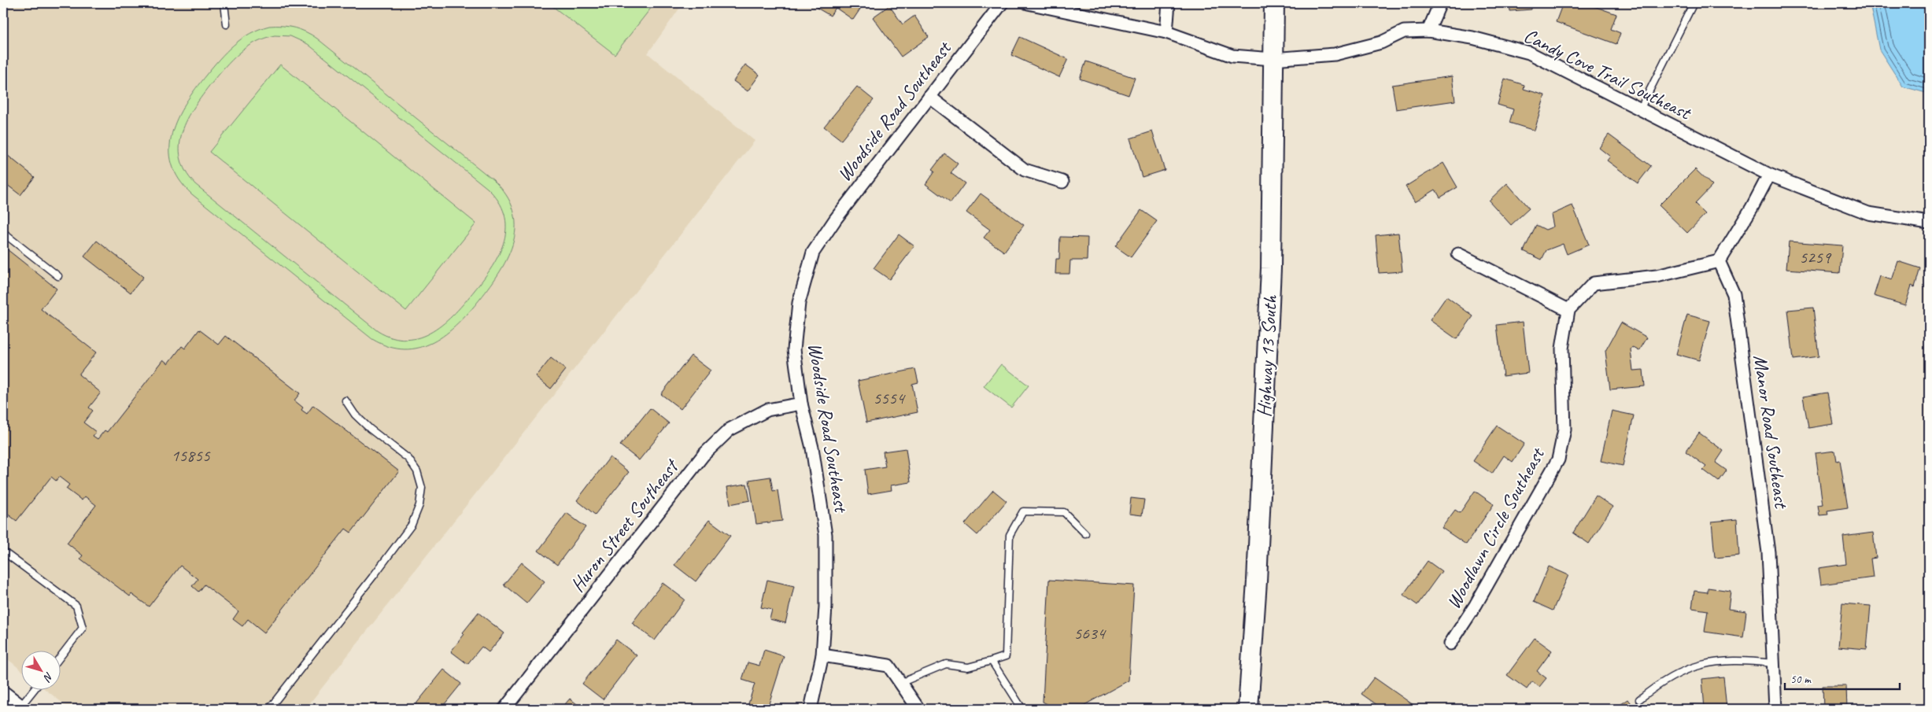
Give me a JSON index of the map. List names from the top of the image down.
{
  "streets": {
    "main road": ["Highway 13 South"],
    "street": [
      "Candy Cove Trail Southeast",
      "Woodside Road Southeast",
      "Manor Road Southeast",
      "Huron Street Southeast",
      "Woodlawn Circle Southeast"
    ]
  },
  "crossings": [
    ["Candy Cove Trail Southeast", "Highway 13 South"],
    ["Woodside Road Southeast", "Huron Street Southeast"]
  ],
  "house_numbers": [
    "5259",
    "5554",
    "15855",
    "5634"
  ],
  "scale_bar": "50 m",
  "north": "bottom right"
}
